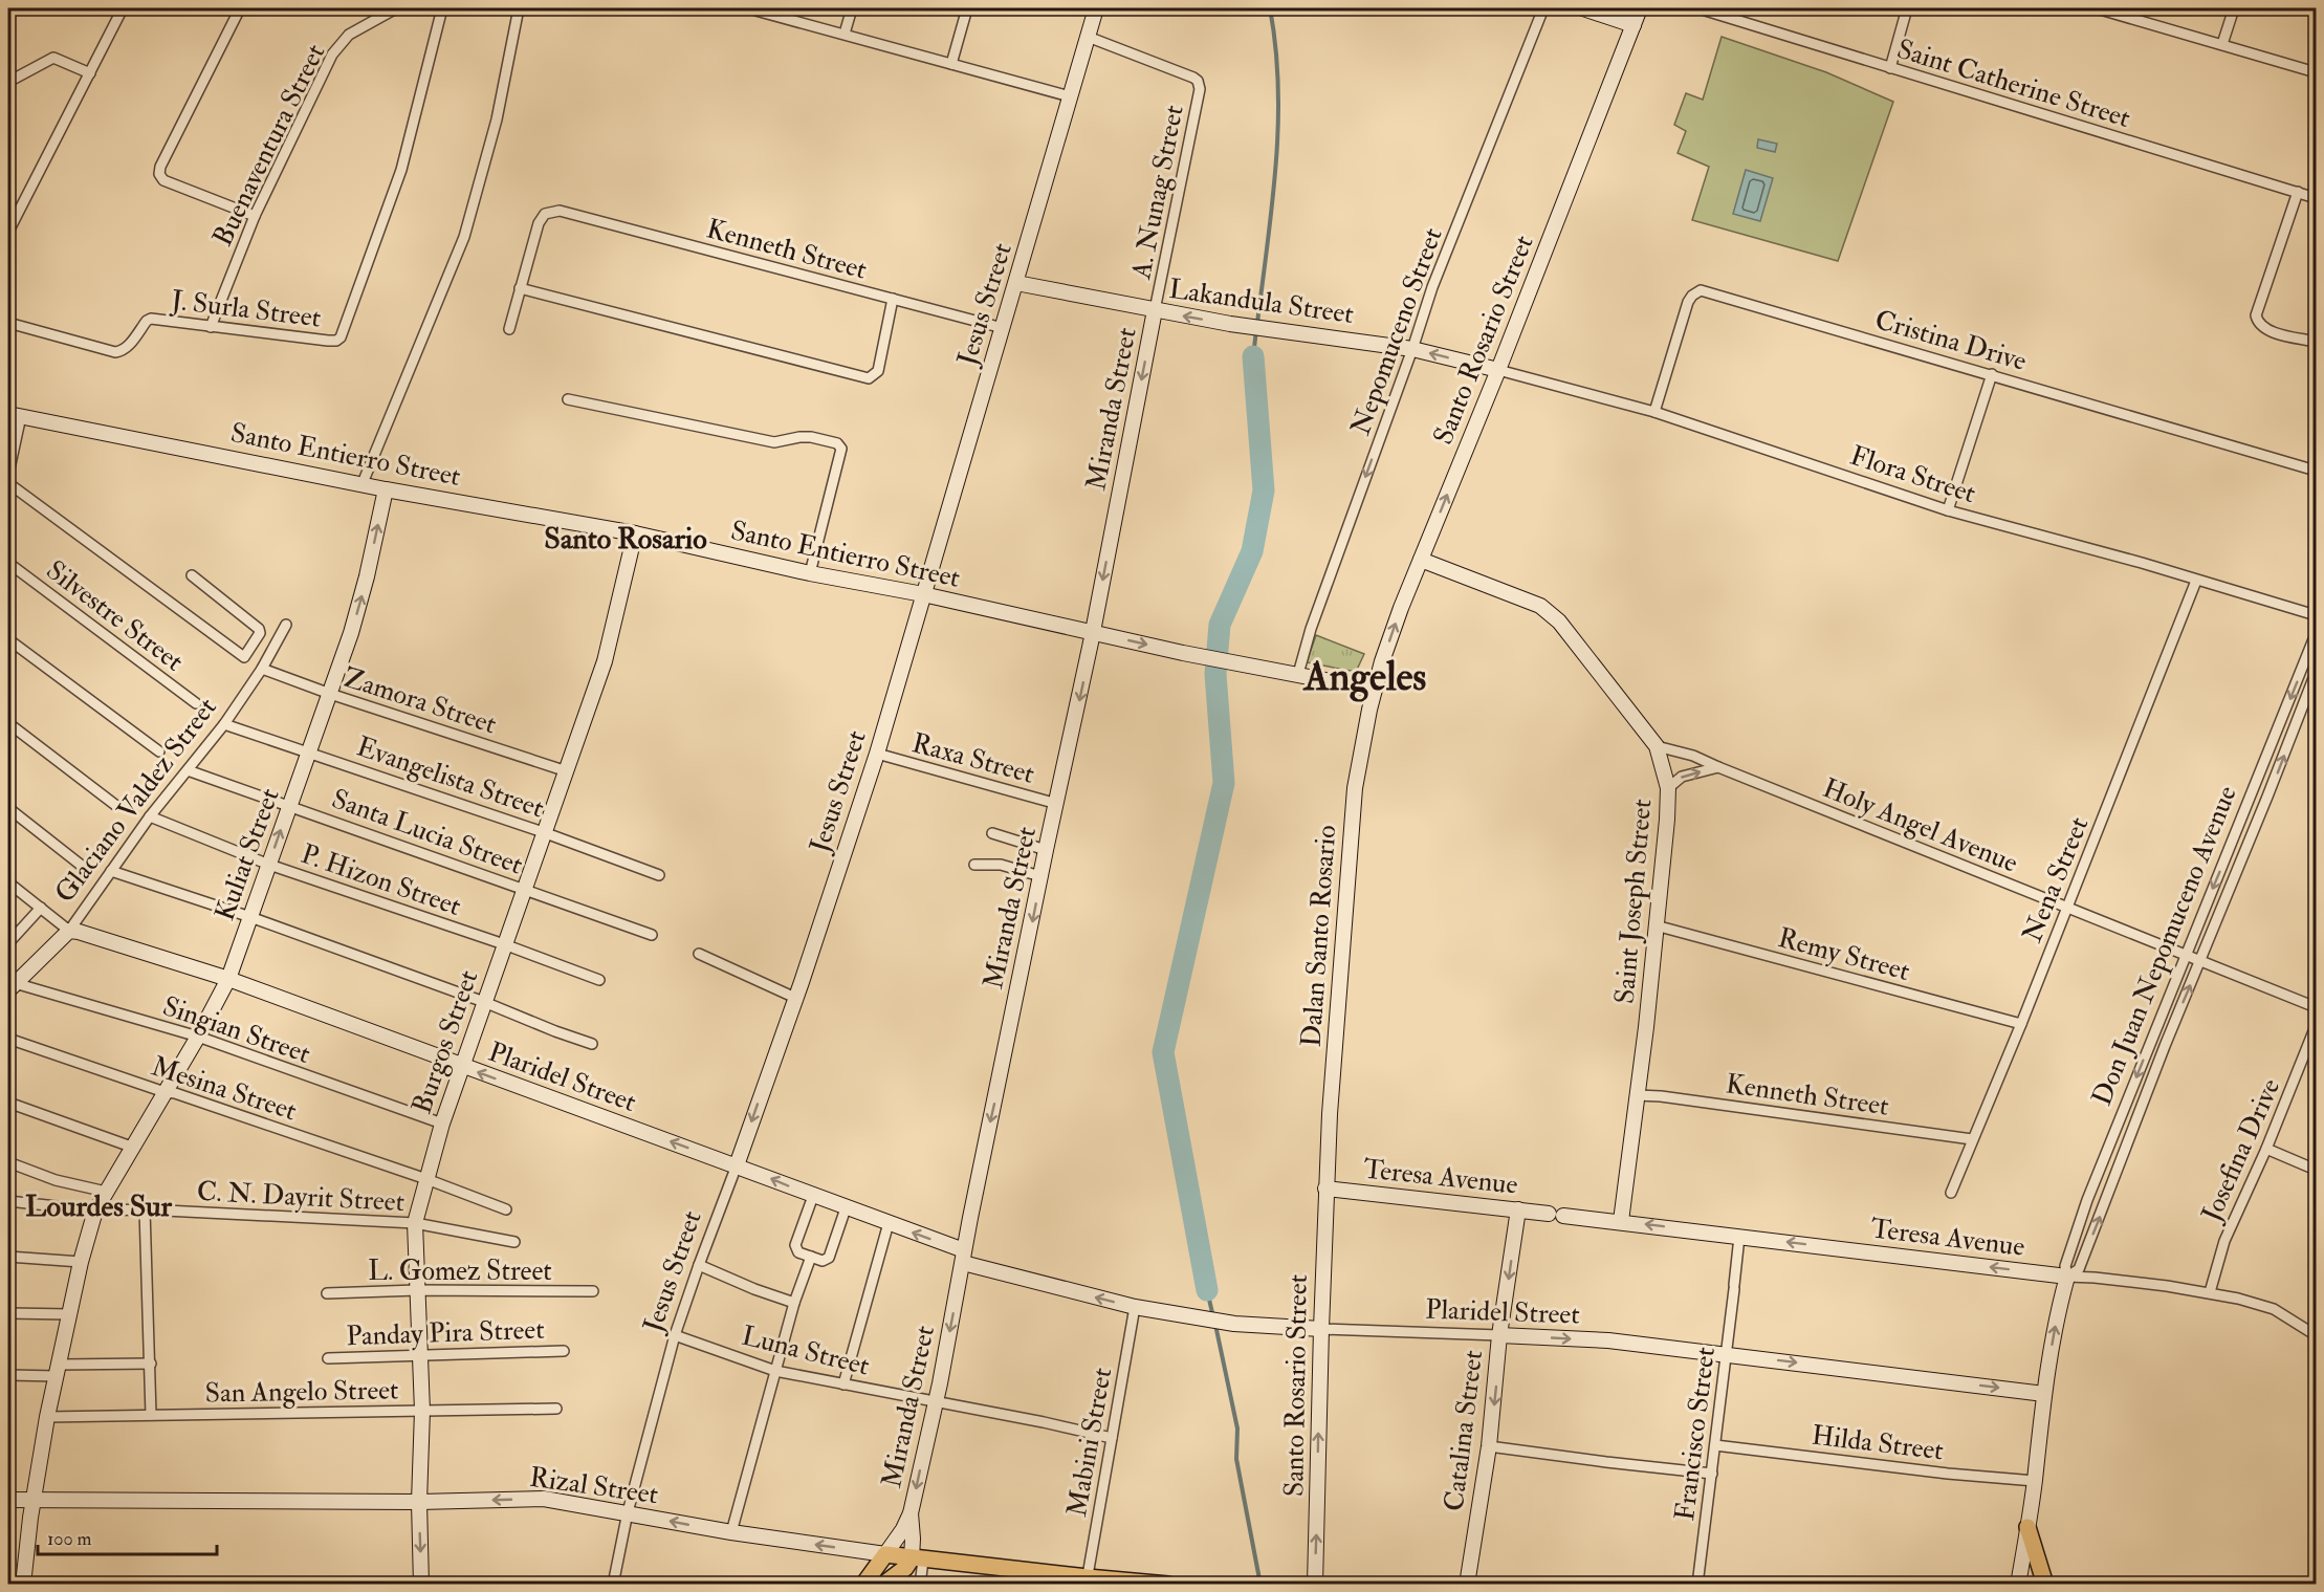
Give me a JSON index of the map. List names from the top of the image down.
{
  "streets": {
    "main road": ["Rizal Street"],
    "street": [
      "Saint Catherine Street",
      "Buenaventura Street",
      "A. Nunag Street",
      "Kenneth Street",
      "Lakandula Street",
      "Jesus Street",
      "J. Surla Street",
      "Nepomuceno Street",
      "Santo Rosario Street",
      "Cristina Drive",
      "Miranda Street",
      "Santo Entierro Street",
      "Flora Street",
      "Silvestre Street",
      "Zamora Street",
      "Raxa Street",
      "Evangelista Street",
      "Glaciano Valdez Street",
      "Holy Angel Avenue",
      "Santa Lucia Street",
      "Kuliat Street",
      "P. Hizon Street",
      "Nena Street",
      "Saint Joseph Street",
      "Dalan Santo Rosario",
      "Don Juan Nepomuceno Avenue",
      "Remy Street",
      "Singian Street",
      "Burgos Street",
      "Plaridel Street",
      "Mesina Street",
      "Josefina Drive",
      "Teresa Avenue",
      "C. N. Dayrit Street",
      "L. Gomez Street",
      "Panday Pira Street",
      "Luna Street",
      "San Angelo Street",
      "Catalina Street",
      "Francisco Street",
      "Mabini Street",
      "Hilda Street"
    ]
  },
  "crossings": [
    ["Buenaventura Street", "J. Surla Street"],
    ["A. Nunag Street", "Lakandula Street"],
    ["A. Nunag Street", "Jesus Street"],
    ["A. Nunag Street", "Miranda Street"],
    ["Kenneth Street", "Jesus Street"],
    ["Kenneth Street", "Nena Street"],
    ["Kenneth Street", "Saint Joseph Street"],
    ["Lakandula Street", "Jesus Street"],
    ["Lakandula Street", "Nepomuceno Street"],
    ["Lakandula Street", "Santo Rosario Street"],
    ["Lakandula Street", "Miranda Street"],
    ["Lakandula Street", "Flora Street"],
    ["Jesus Street", "Santo Entierro Street"],
    ["Jesus Street", "Raxa Street"],
    ["Jesus Street", "Plaridel Street"],
    ["Jesus Street", "Luna Street"],
    ["Jesus Street", "Rizal Street"],
    ["Nepomuceno Street", "Santo Entierro Street"],
    ["Santo Rosario Street", "Santo Entierro Street"],
    ["Santo Rosario Street", "Flora Street"],
    ["Santo Rosario Street", "Saint Joseph Street"],
    ["Santo Rosario Street", "Dalan Santo Rosario"],
    ["Santo Rosario Street", "Plaridel Street"],
    ["Santo Rosario Street", "Teresa Avenue"],
    ["Cristina Drive", "Flora Street"],
    ["Miranda Street", "Santo Entierro Street"],
    ["Miranda Street", "Raxa Street"],
    ["Miranda Street", "Plaridel Street"],
    ["Miranda Street", "Luna Street"],
    ["Miranda Street", "Rizal Street"],
    ["Santo Entierro Street", "Kuliat Street"],
    ["Santo Entierro Street", "Dalan Santo Rosario"],
    ["Santo Entierro Street", "Burgos Street"],
    ["Flora Street", "Nena Street"],
    ["Zamora Street", "Glaciano Valdez Street"],
    ["Zamora Street", "Kuliat Street"],
    ["Zamora Street", "Burgos Street"],
    ["Evangelista Street", "Glaciano Valdez Street"],
    ["Evangelista Street", "Kuliat Street"],
    ["Evangelista Street", "Burgos Street"],
    ["Glaciano Valdez Street", "Santa Lucia Street"],
    ["Glaciano Valdez Street", "P. Hizon Street"],
    ["Glaciano Valdez Street", "Singian Street"],
    ["Glaciano Valdez Street", "Plaridel Street"],
    ["Holy Angel Avenue", "Nena Street"],
    ["Holy Angel Avenue", "Saint Joseph Street"],
    ["Holy Angel Avenue", "Don Juan Nepomuceno Avenue"],
    ["Santa Lucia Street", "Kuliat Street"],
    ["Santa Lucia Street", "Burgos Street"],
    ["Kuliat Street", "P. Hizon Street"],
    ["Kuliat Street", "Singian Street"],
    ["Kuliat Street", "Plaridel Street"],
    ["Kuliat Street", "Mesina Street"],
    ["Kuliat Street", "C. N. Dayrit Street"],
    ["Kuliat Street", "San Angelo Street"],
    ["Kuliat Street", "Rizal Street"],
    ["P. Hizon Street", "Burgos Street"],
    ["Nena Street", "Remy Street"],
    ["Saint Joseph Street", "Remy Street"],
    ["Saint Joseph Street", "Teresa Avenue"],
    ["Dalan Santo Rosario", "Teresa Avenue"],
    ["Don Juan Nepomuceno Avenue", "Plaridel Street"],
    ["Don Juan Nepomuceno Avenue", "Teresa Avenue"],
    ["Don Juan Nepomuceno Avenue", "Hilda Street"],
    ["Singian Street", "Burgos Street"],
    ["Burgos Street", "Plaridel Street"],
    ["Burgos Street", "Mesina Street"],
    ["Burgos Street", "C. N. Dayrit Street"],
    ["Burgos Street", "L. Gomez Street"],
    ["Burgos Street", "Panday Pira Street"],
    ["Burgos Street", "San Angelo Street"],
    ["Burgos Street", "Rizal Street"],
    ["Plaridel Street", "Catalina Street"],
    ["Plaridel Street", "Francisco Street"],
    ["Plaridel Street", "Mabini Street"],
    ["Josefina Drive", "Teresa Avenue"],
    ["Teresa Avenue", "Catalina Street"],
    ["Teresa Avenue", "Francisco Street"],
    ["Luna Street", "Mabini Street"],
    ["Francisco Street", "Hilda Street"],
    ["Mabini Street", "Rizal Street"]
  ],
  "one_way": [
    "Lakandula Street",
    "Nepomuceno Street",
    "Santo Rosario Street",
    "Miranda Street",
    "Teresa Avenue",
    "Catalina Street",
    "Rizal Street"
  ],
  "districts": ["Santo Rosario", "Angeles", "Lourdes Sur"],
  "scale_bar": "100 m"
}
